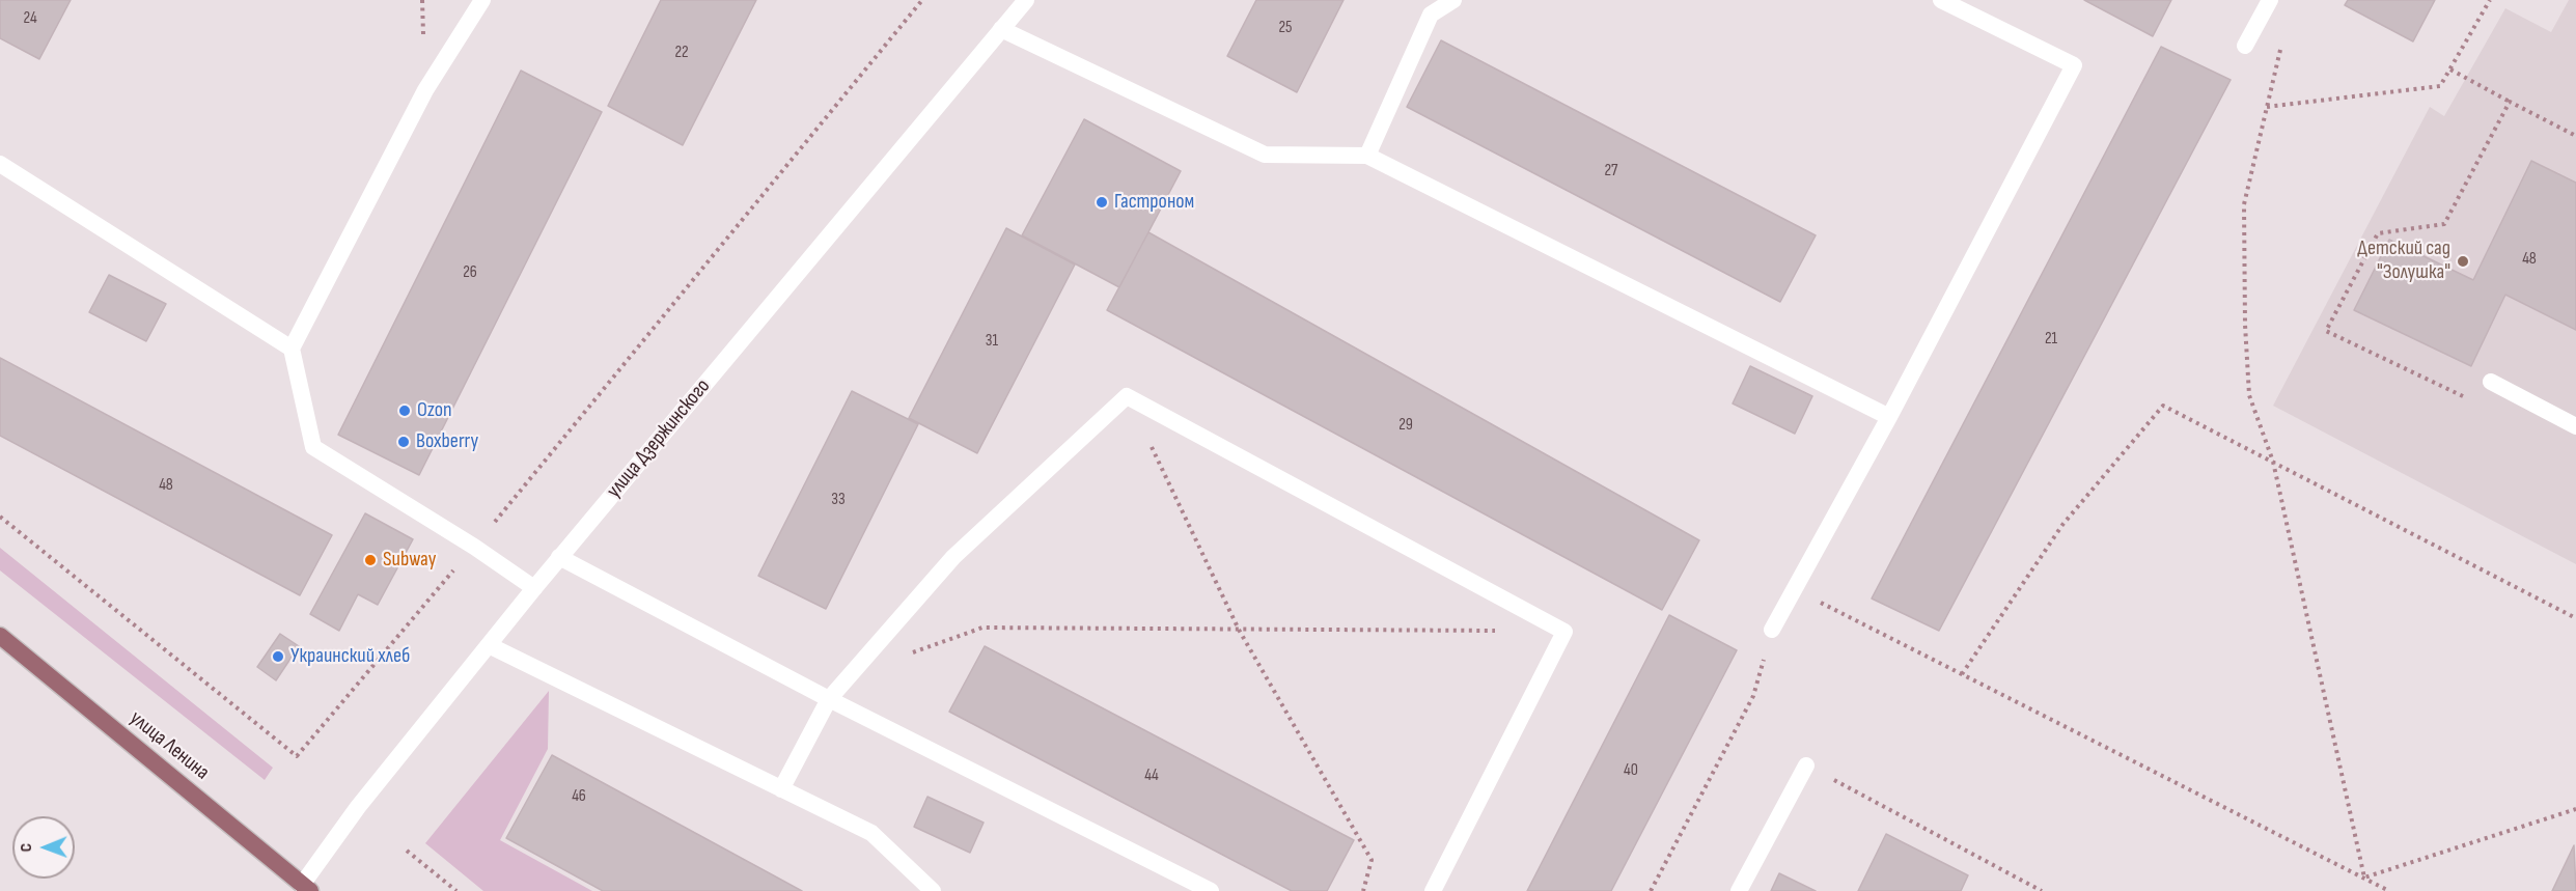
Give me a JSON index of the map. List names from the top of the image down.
{
  "streets": {
    "main road": ["улица Ленина"],
    "street": ["улица Дзержинского"]
  },
  "crossings": [
    ["улица Дзержинского", "улица Ленина"]
  ],
  "places": [
    "Гастроном",
    "Детский сад \"Золушка\"",
    "Ozon",
    "Boxberry",
    "Subway",
    "Украинский хлеб"
  ],
  "house_numbers": [
    "24",
    "25",
    "22",
    "27",
    "48",
    "26",
    "21",
    "31",
    "29",
    "48",
    "33",
    "40",
    "44",
    "46"
  ],
  "north": "left"
}
